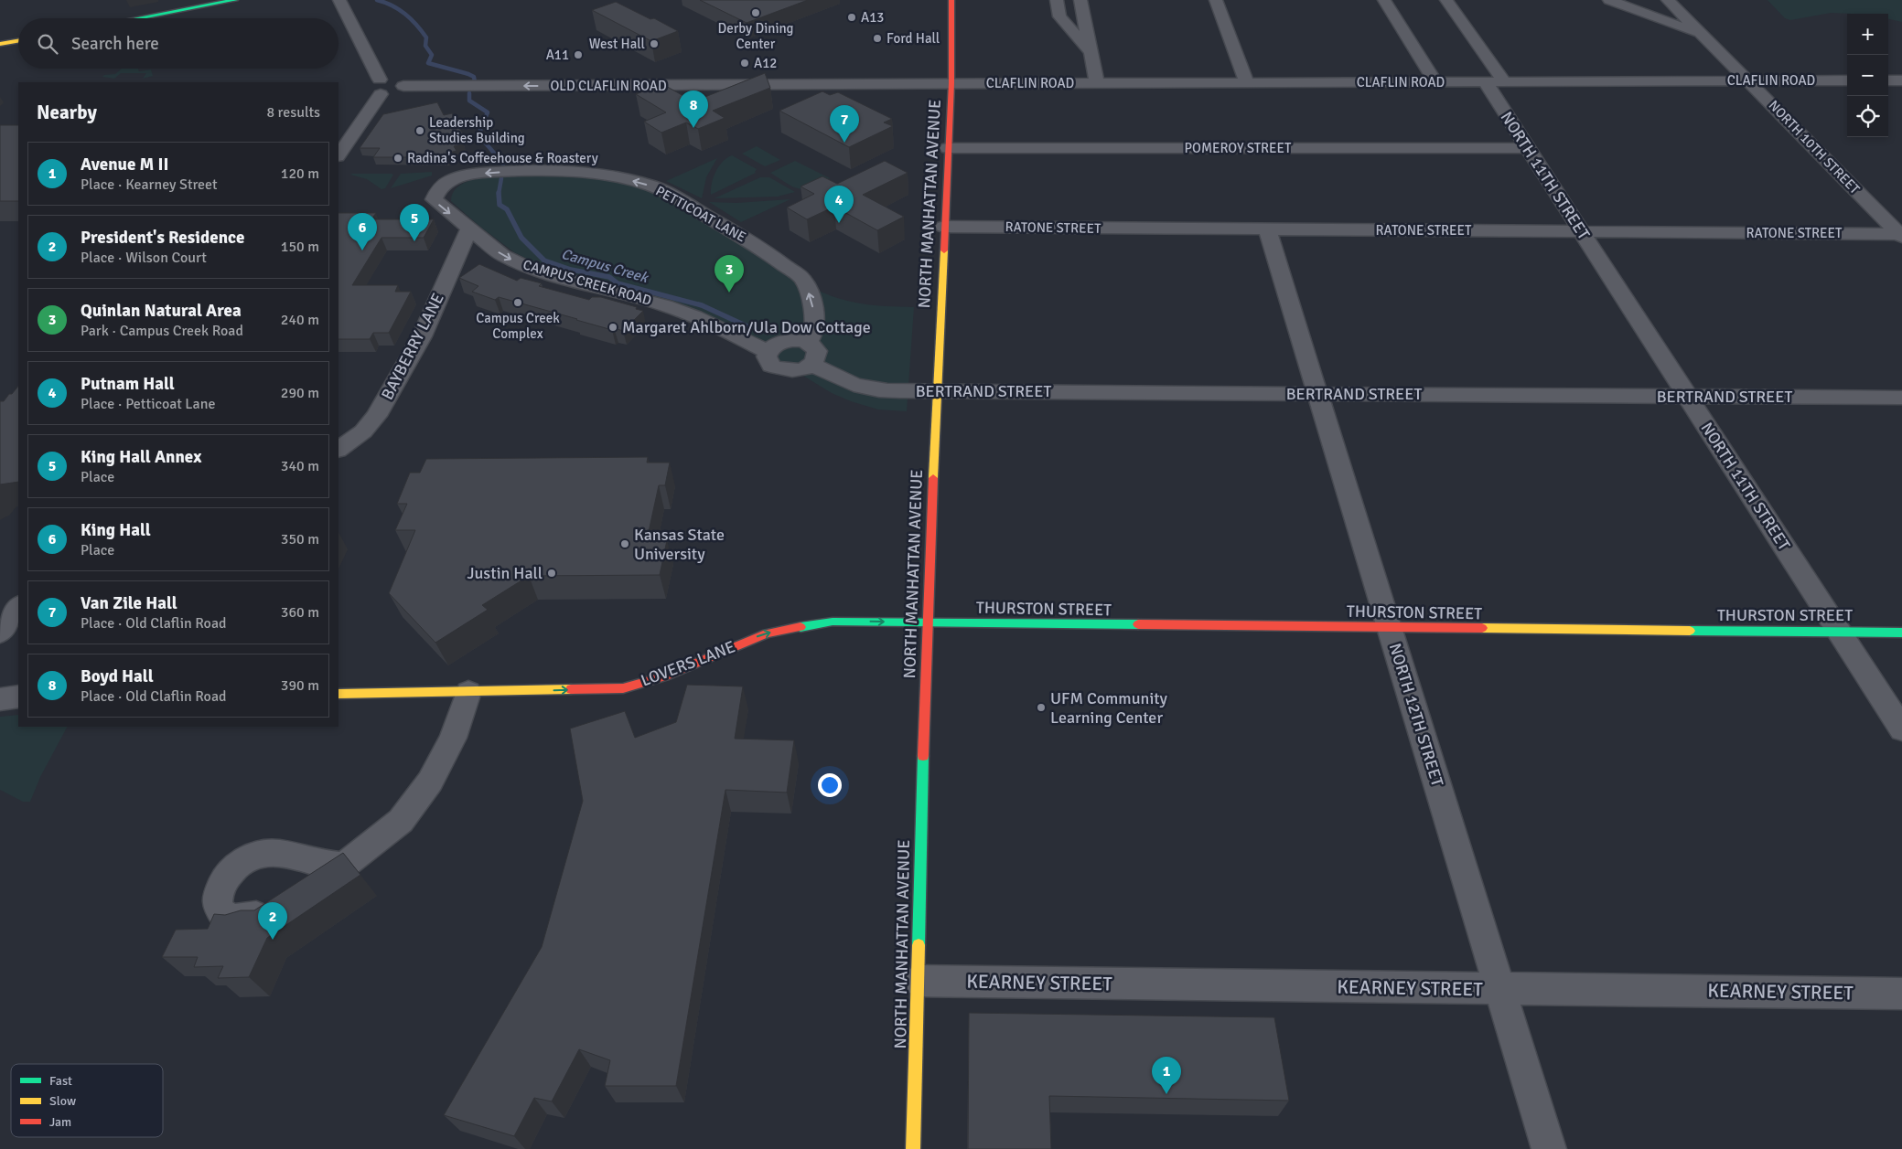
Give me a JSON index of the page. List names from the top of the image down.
{
  "streets": {
    "street": [
      "CLAFLIN ROAD",
      "OLD CLAFLIN ROAD",
      "NORTH 10TH STREET",
      "POMEROY STREET",
      "NORTH 11TH STREET",
      "NORTH MANHATTAN AVENUE",
      "PETTICOAT LANE",
      "RATONE STREET",
      "CAMPUS CREEK ROAD",
      "BAYBERRY LANE",
      "BERTRAND STREET",
      "THURSTON STREET",
      "LOVERS LANE",
      "NORTH 12TH STREET",
      "KEARNEY STREET"
    ]
  },
  "crossings": [
    ["CLAFLIN ROAD", "OLD CLAFLIN ROAD"],
    ["CLAFLIN ROAD", "NORTH 10TH STREET"],
    ["CLAFLIN ROAD", "NORTH 11TH STREET"],
    ["CLAFLIN ROAD", "NORTH MANHATTAN AVENUE"],
    ["OLD CLAFLIN ROAD", "NORTH MANHATTAN AVENUE"],
    ["NORTH 10TH STREET", "RATONE STREET"],
    ["POMEROY STREET", "NORTH 11TH STREET"],
    ["POMEROY STREET", "NORTH MANHATTAN AVENUE"],
    ["NORTH 11TH STREET", "RATONE STREET"],
    ["NORTH 11TH STREET", "BERTRAND STREET"],
    ["NORTH 11TH STREET", "THURSTON STREET"],
    ["NORTH MANHATTAN AVENUE", "RATONE STREET"],
    ["NORTH MANHATTAN AVENUE", "BERTRAND STREET"],
    ["NORTH MANHATTAN AVENUE", "THURSTON STREET"],
    ["NORTH MANHATTAN AVENUE", "LOVERS LANE"],
    ["NORTH MANHATTAN AVENUE", "KEARNEY STREET"],
    ["PETTICOAT LANE", "CAMPUS CREEK ROAD"],
    ["PETTICOAT LANE", "BERTRAND STREET"],
    ["RATONE STREET", "NORTH 12TH STREET"],
    ["CAMPUS CREEK ROAD", "BAYBERRY LANE"],
    ["CAMPUS CREEK ROAD", "BERTRAND STREET"],
    ["BERTRAND STREET", "NORTH 12TH STREET"],
    ["THURSTON STREET", "LOVERS LANE"],
    ["THURSTON STREET", "NORTH 12TH STREET"],
    ["NORTH 12TH STREET", "KEARNEY STREET"]
  ],
  "one_way": [
    "OLD CLAFLIN ROAD",
    "PETTICOAT LANE",
    "CAMPUS CREEK ROAD",
    "LOVERS LANE"
  ],
  "water": ["Campus Creek"],
  "places": [
    "Derby Dining Center",
    "A13",
    "Ford Hall",
    "West Hall",
    "A11",
    "A12",
    "Leadership Studies Building",
    "Radina's Coffeehouse & Roastery",
    "Campus Creek Complex",
    "Margaret Ahlborn/Ula Dow Cottage",
    "Kansas State University",
    "Justin Hall",
    "UFM Community Learning Center"
  ],
  "legend": ["Fast", "Slow", "Jam"],
  "page": {
    "map_buttons": ["+", "−"],
    "search": "Search here",
    "heading": ["Nearby", "8 results"],
    "pins": [
      "8",
      "7",
      "4",
      "5",
      "6",
      "3",
      "2",
      "1"
    ],
    "list": [
      {
        "mark": "1",
        "name": "Avenue M II",
        "note": "Place · Kearney Street",
        "value": "120 m"
      },
      {
        "mark": "2",
        "name": "President's Residence",
        "note": "Place · Wilson Court",
        "value": "150 m"
      },
      {
        "mark": "3",
        "name": "Quinlan Natural Area",
        "note": "Park · Campus Creek Road",
        "value": "240 m"
      },
      {
        "mark": "4",
        "name": "Putnam Hall",
        "note": "Place · Petticoat Lane",
        "value": "290 m"
      },
      {
        "mark": "5",
        "name": "King Hall Annex",
        "note": "Place",
        "value": "340 m"
      },
      {
        "mark": "6",
        "name": "King Hall",
        "note": "Place",
        "value": "350 m"
      },
      {
        "mark": "7",
        "name": "Van Zile Hall",
        "note": "Place · Old Claflin Road",
        "value": "360 m"
      },
      {
        "mark": "8",
        "name": "Boyd Hall",
        "note": "Place · Old Claflin Road",
        "value": "390 m"
      }
    ]
  }
}
